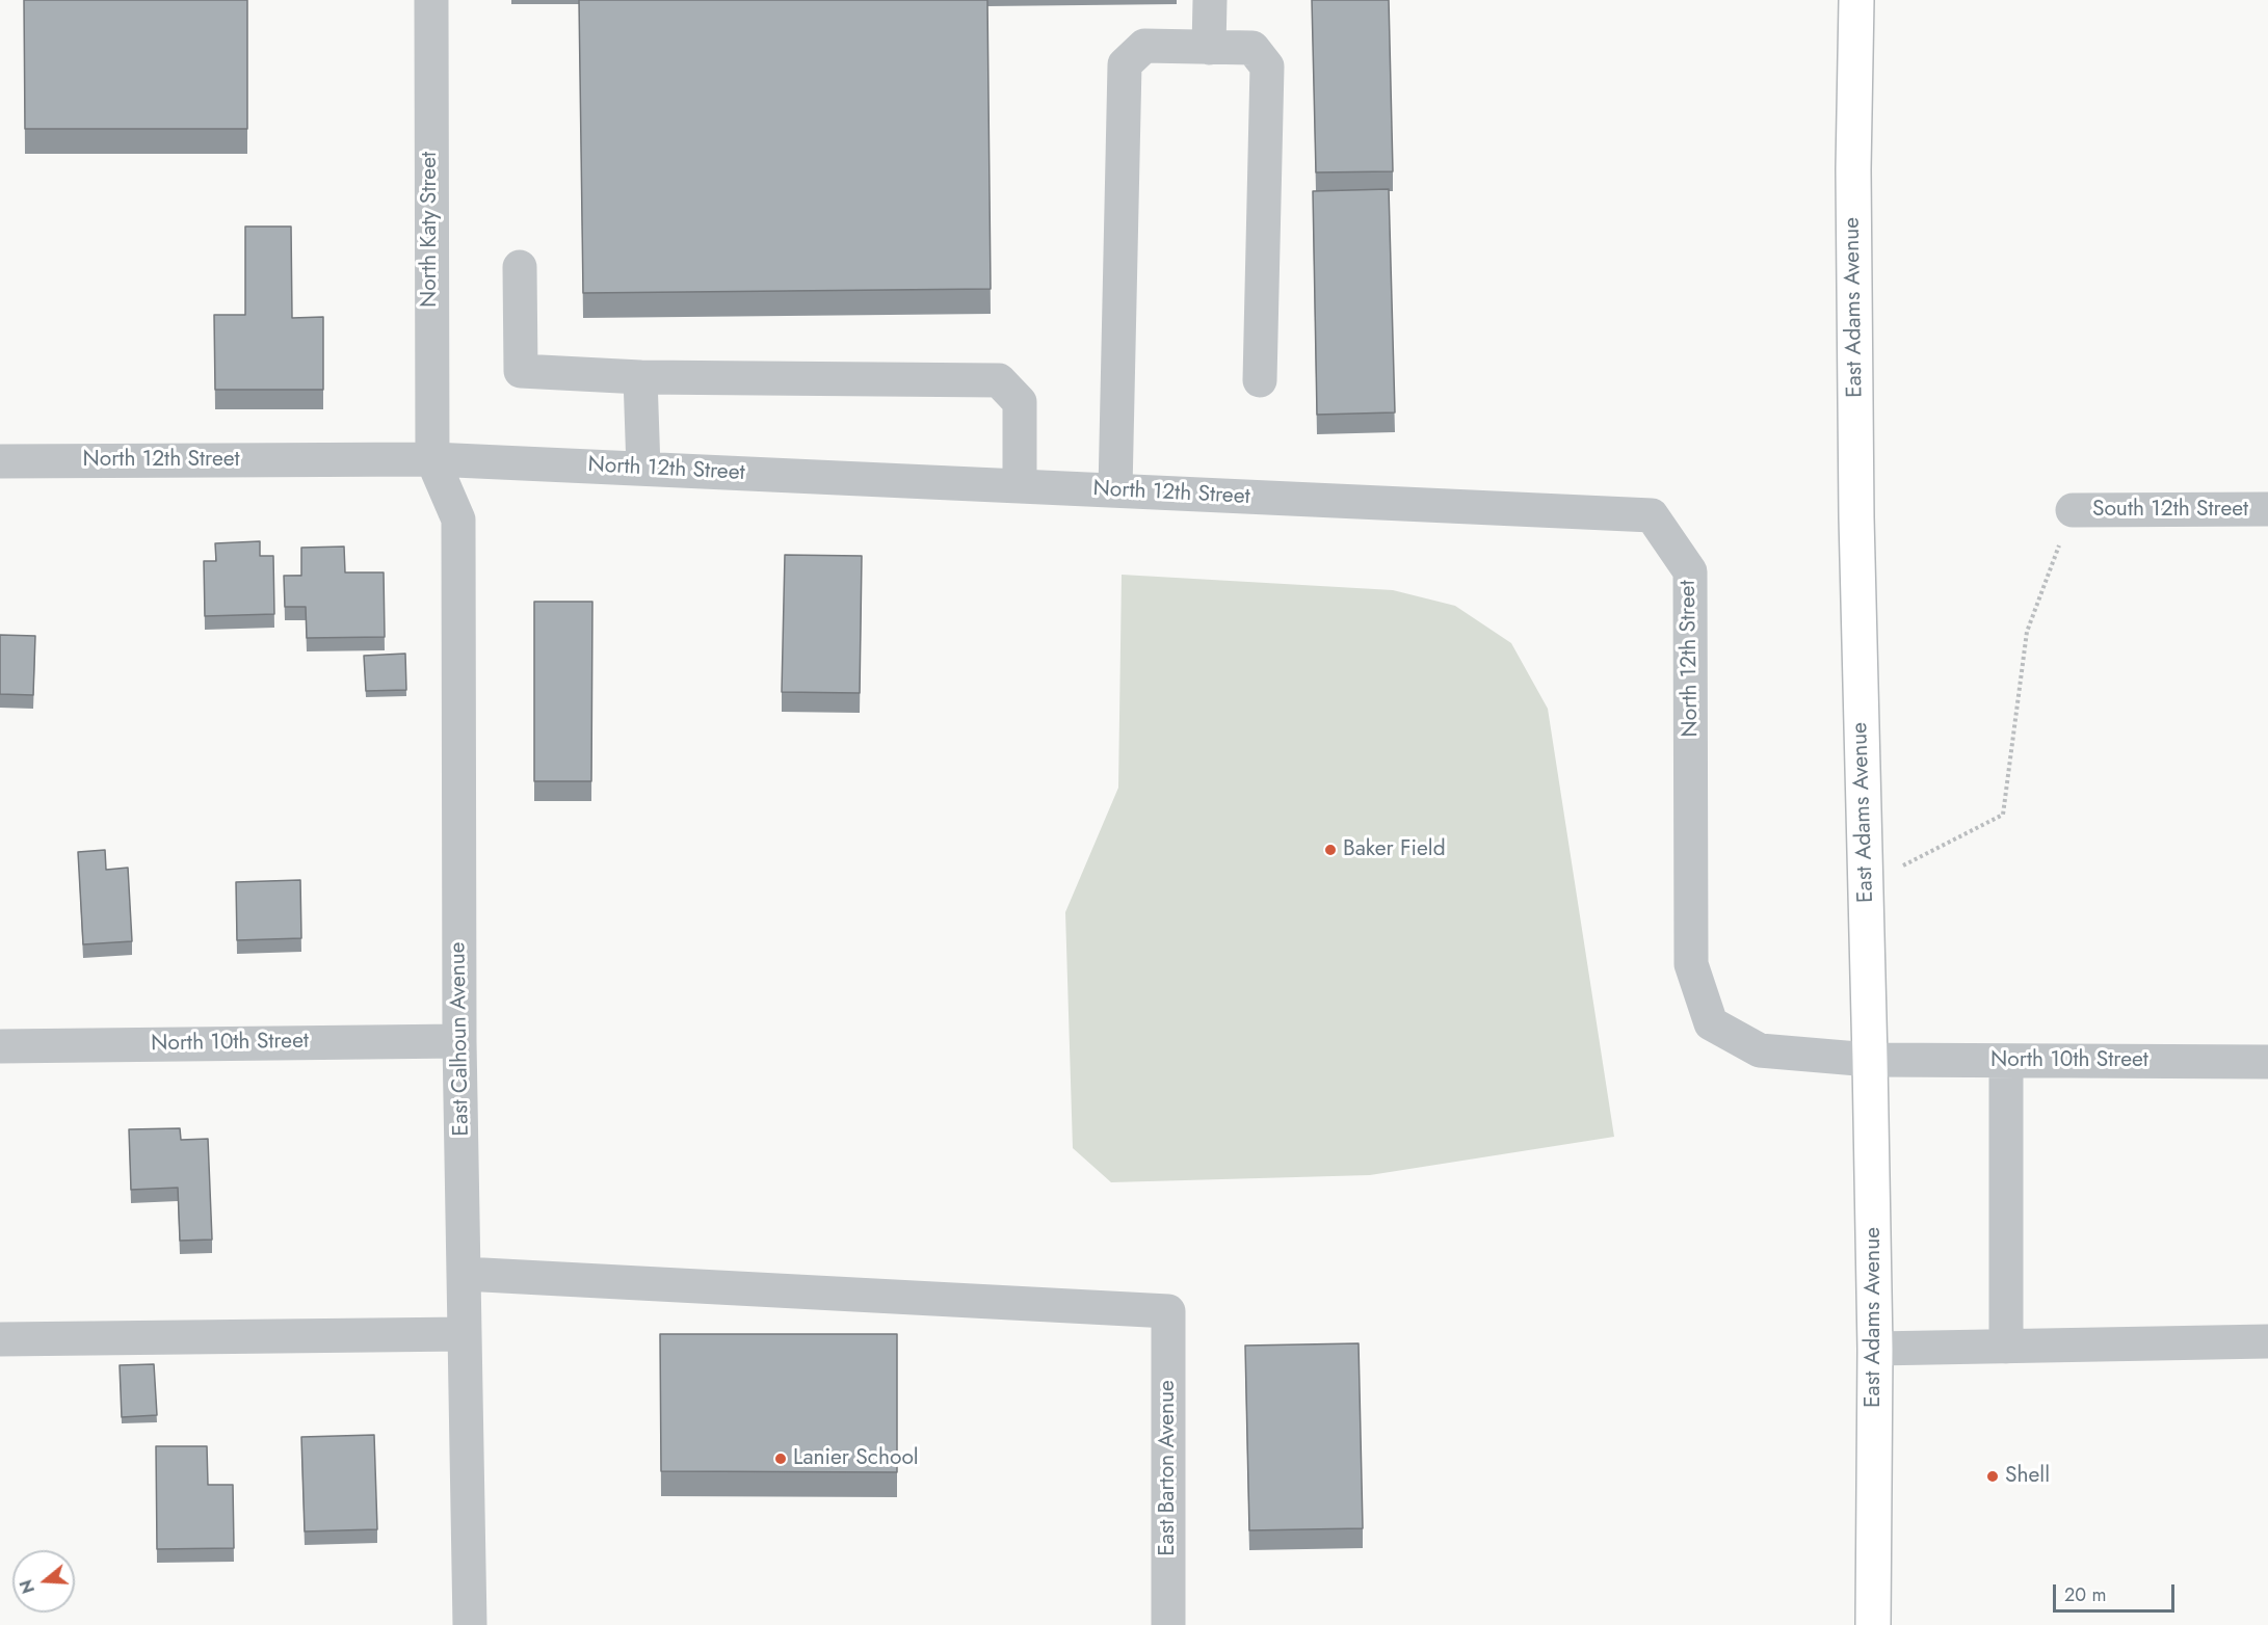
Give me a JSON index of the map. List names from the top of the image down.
{
  "streets": {
    "main road": ["East Adams Avenue"],
    "street": [
      "North Katy Street",
      "North 12th Street",
      "South 12th Street",
      "East Calhoun Avenue",
      "North 10th Street",
      "East Barton Avenue"
    ]
  },
  "crossings": [
    ["North Katy Street", "North 12th Street"],
    ["North Katy Street", "East Calhoun Avenue"],
    ["East Adams Avenue", "North 12th Street"],
    ["East Adams Avenue", "North 10th Street"],
    ["North 12th Street", "East Calhoun Avenue"],
    ["North 12th Street", "North 10th Street"],
    ["East Calhoun Avenue", "North 10th Street"],
    ["East Calhoun Avenue", "East Barton Avenue"]
  ],
  "places": ["Baker Field", "Lanier School", "Shell"],
  "scale_bar": "20 m",
  "north": "left"
}
